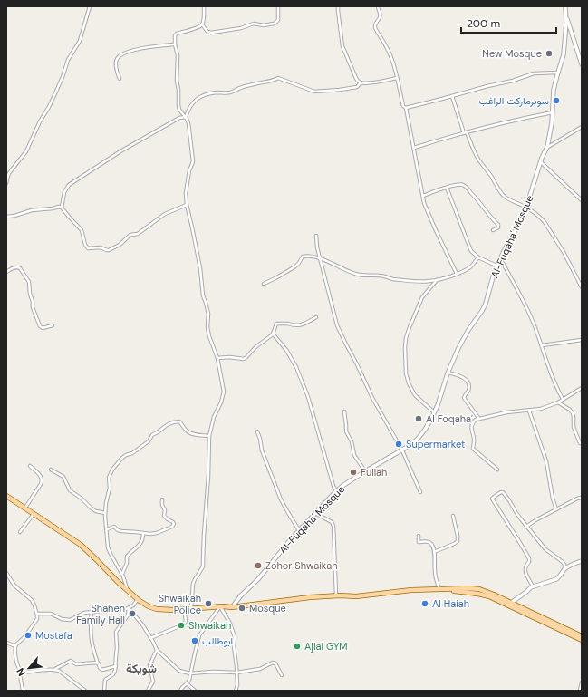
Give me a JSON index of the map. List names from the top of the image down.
{
  "streets": {
    "street": ["Al-Fuqaha' Mosque"]
  },
  "districts": ["شويكة"],
  "places": [
    "New Mosque",
    "سوبرماركت الراغب",
    "Al Foqaha'",
    "Supermarket",
    "Fullah",
    "Zohor Shwaikah",
    "Shwaikah Police",
    "Al Haiah",
    "Mosque",
    "Shahen Family Hall",
    "Shwaikah",
    "Mostafa",
    "ابوطالب",
    "Ajial GYM"
  ],
  "scale_bar": "200 m",
  "north": "bottom left"
}
